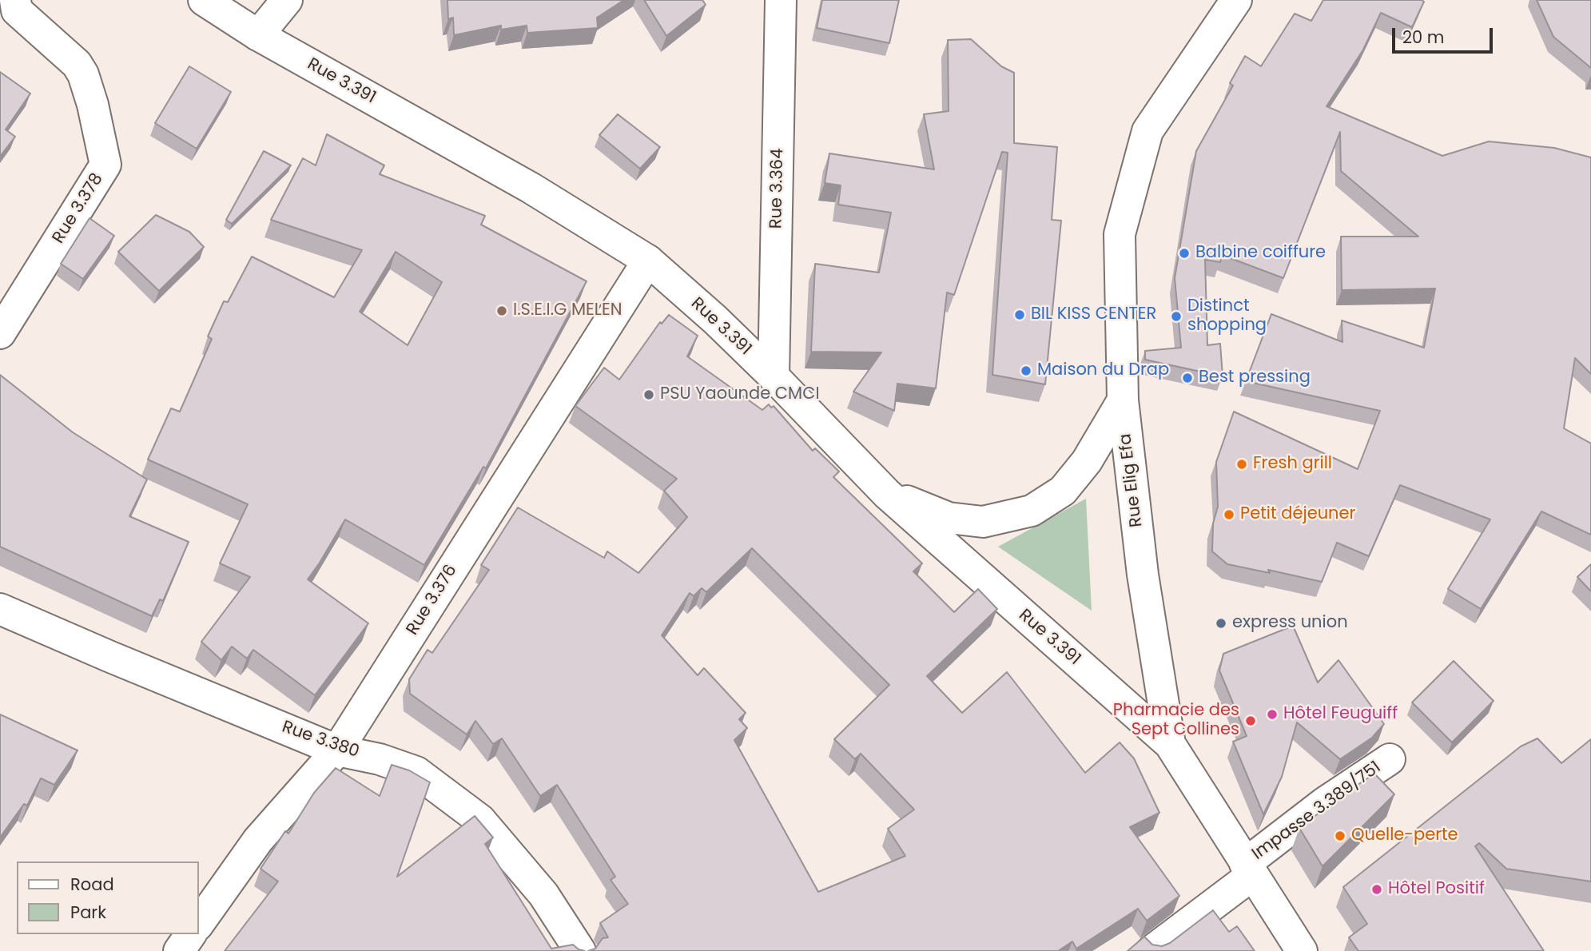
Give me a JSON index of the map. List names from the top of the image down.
{
  "streets": {
    "street": [
      "Rue 3.391",
      "Rue 3.364",
      "Rue 3.378",
      "Rue Elig Efa",
      "Rue 3.376",
      "Rue 3.380",
      "Impasse 3.389/751"
    ]
  },
  "crossings": [
    ["Rue 3.391", "Rue 3.364"],
    ["Rue 3.391", "Rue Elig Efa"],
    ["Rue 3.391", "Rue 3.376"],
    ["Rue Elig Efa", "Impasse 3.389/751"],
    ["Rue 3.376", "Rue 3.380"]
  ],
  "places": [
    "Balbine coiffure",
    "I.S.E.I.G MELEN",
    "BIL KISS CENTER",
    "Distinct shopping",
    "Maison du Drap",
    "Best pressing",
    "PSU Yaounde CMCI",
    "Fresh grill",
    "Petit déjeuner",
    "express union",
    "Hôtel Feuguiff",
    "Pharmacie des Sept Collines",
    "Quelle-perte",
    "Hôtel Positif"
  ],
  "legend": ["Road", "Park"],
  "scale_bar": "20 m"
}
